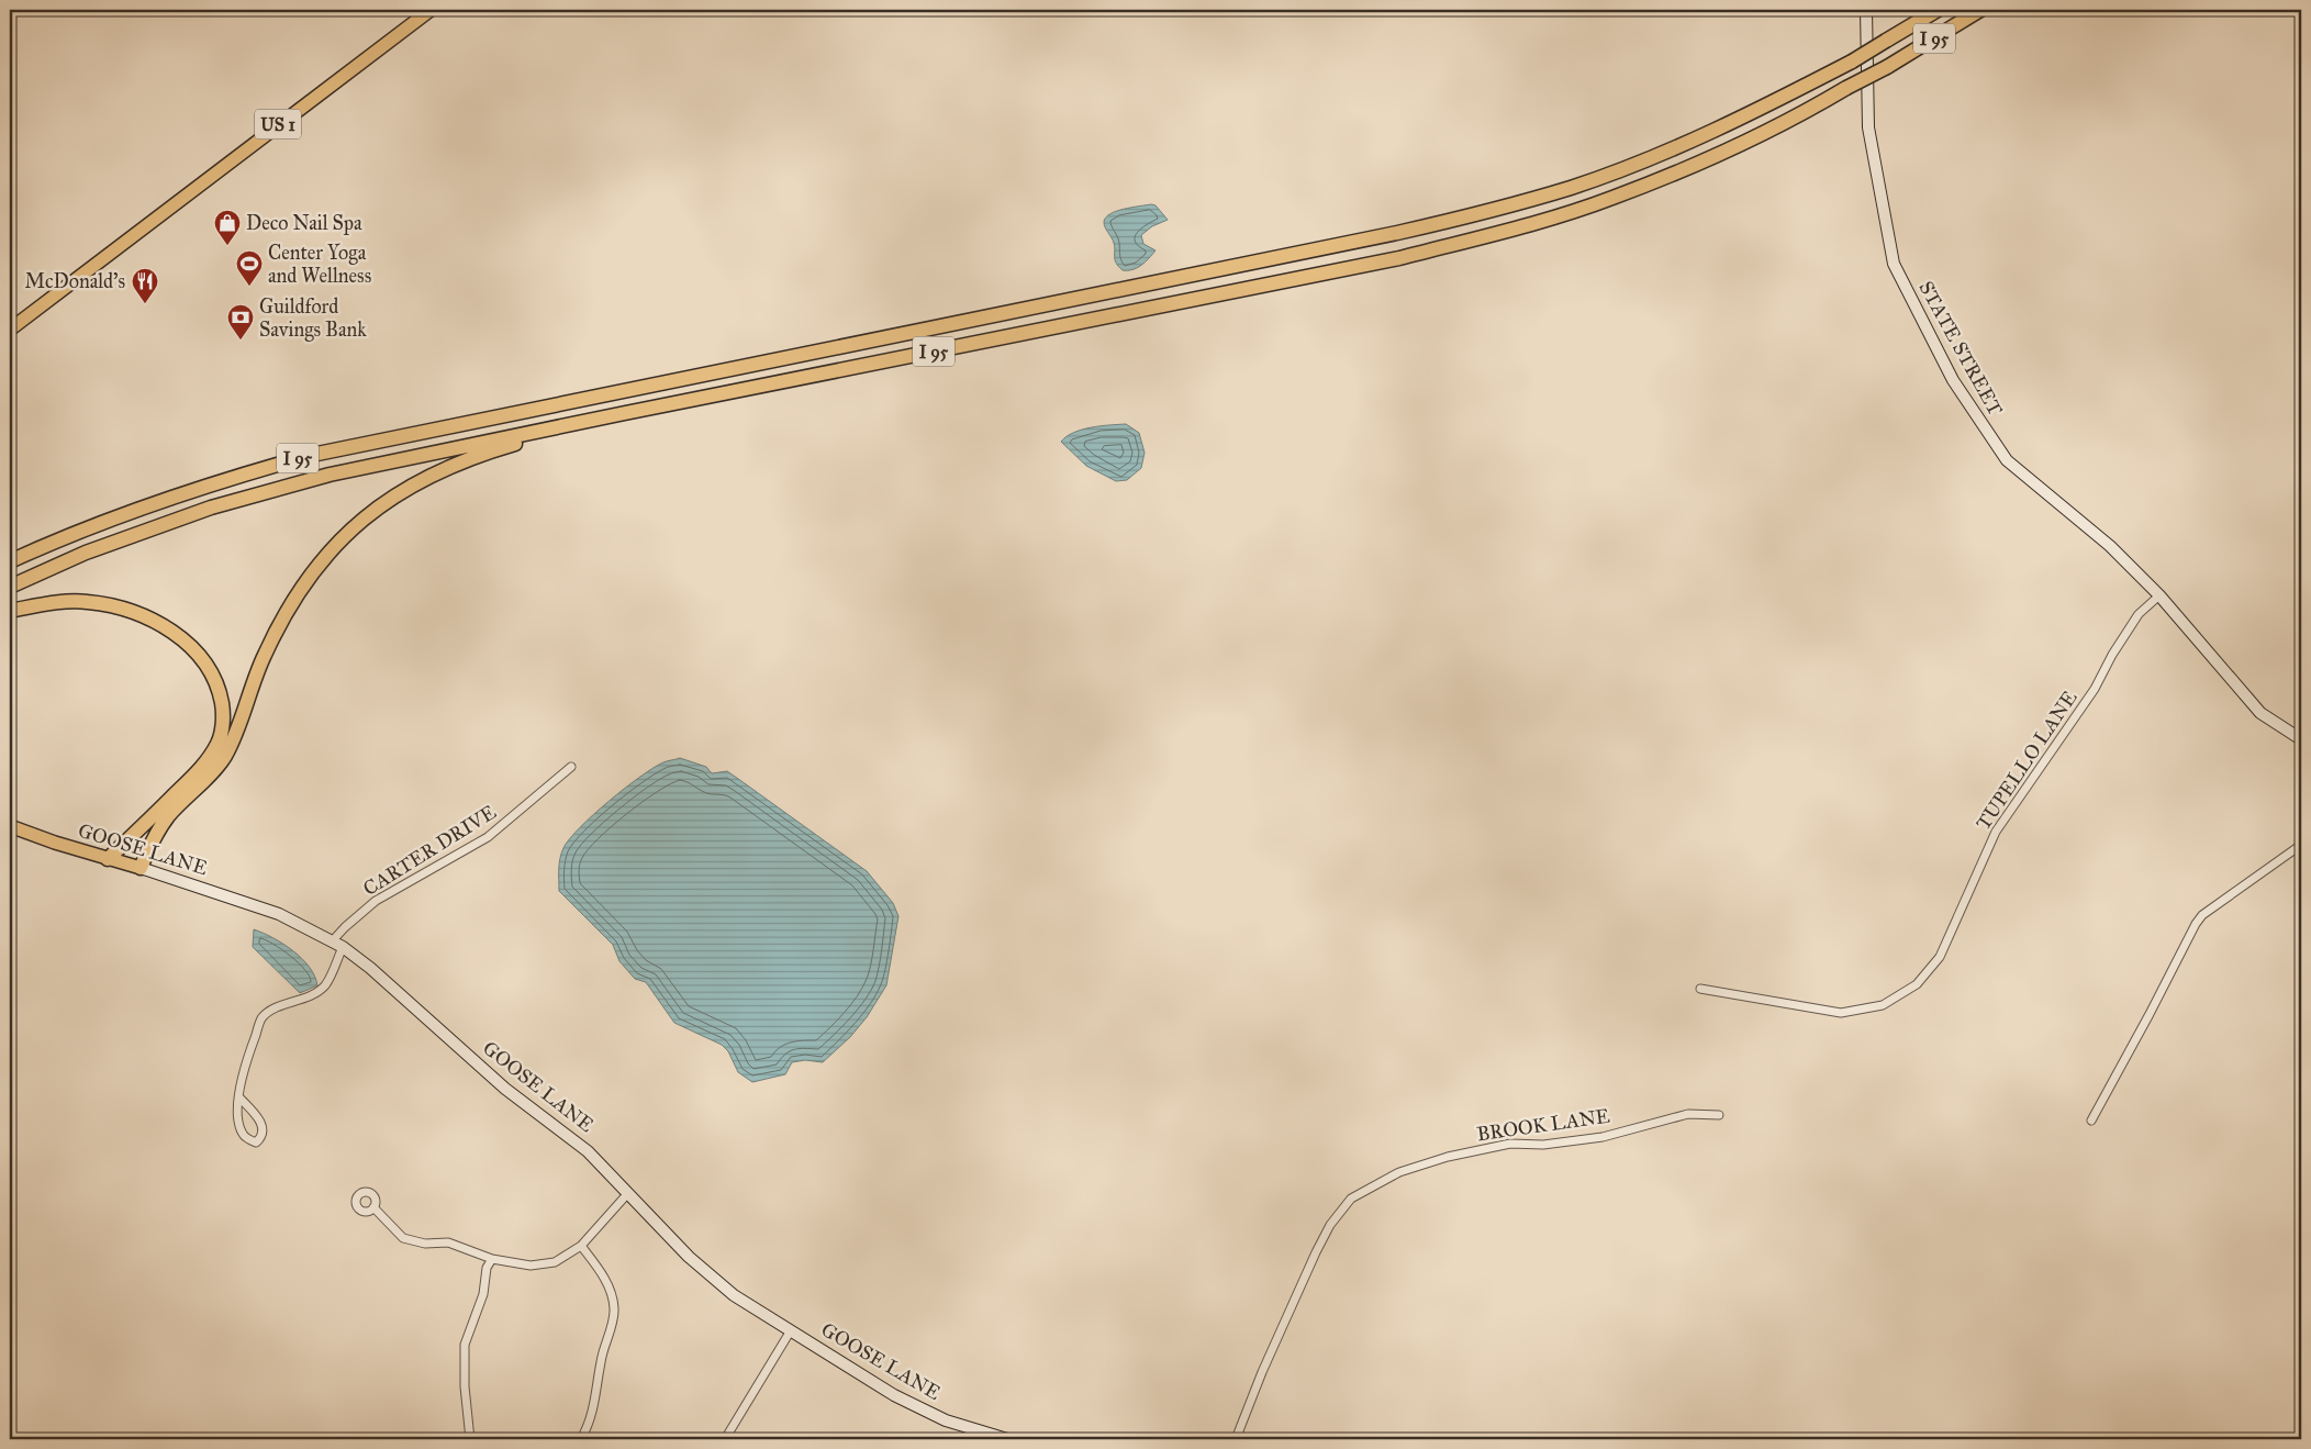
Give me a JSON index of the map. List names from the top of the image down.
{
  "streets": {
    "highway": ["I 95"],
    "main road": ["US 1", "GOOSE LANE"],
    "street": [
      "STATE STREET",
      "TUPELLO LANE",
      "CARTER DRIVE",
      "BROOK LANE"
    ]
  },
  "crossings": [
    ["STATE STREET", "TUPELLO LANE"],
    ["GOOSE LANE", "CARTER DRIVE"]
  ],
  "places": {
    "shop": ["Deco Nail Spa"],
    "sports": ["Center Yoga and Wellness"],
    "restaurant": ["McDonald's"],
    "bank": ["Guildford Savings Bank"]
  }
}
